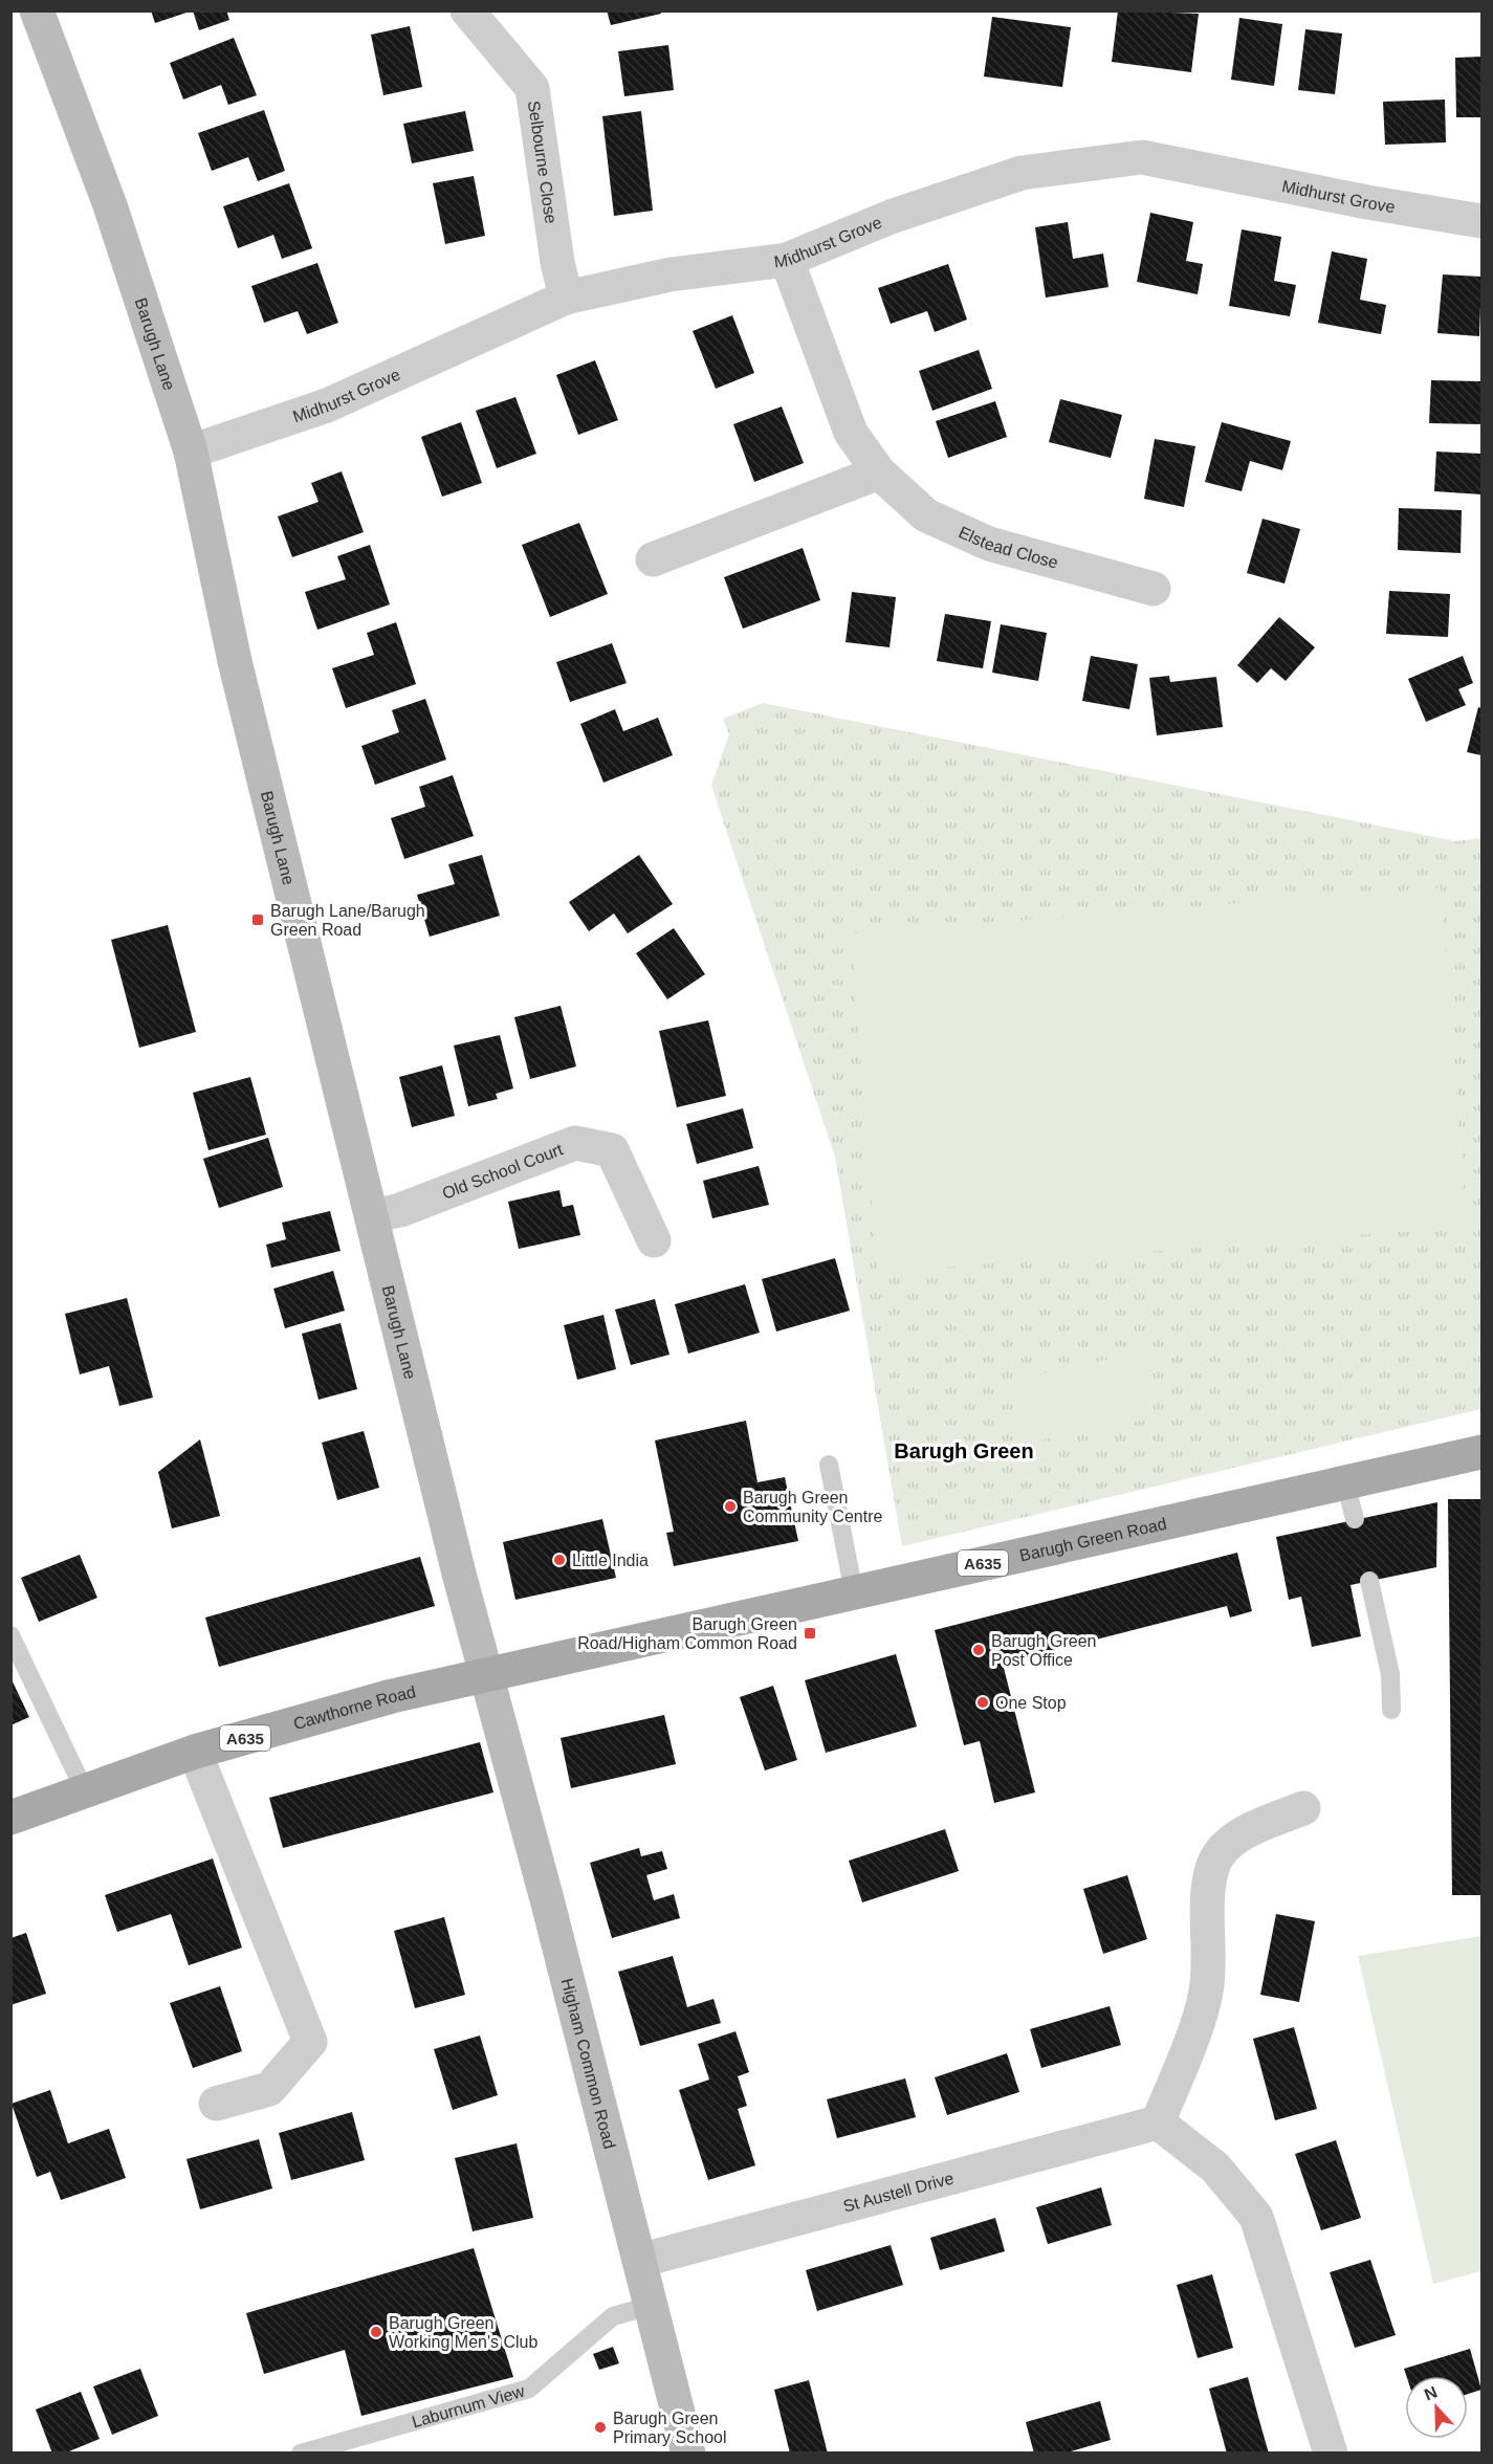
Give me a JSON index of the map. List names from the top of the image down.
{
  "streets": {
    "main road": [
      "Barugh Lane",
      "Barugh Green Road",
      "A635",
      "Cawthorne Road",
      "Higham Common Road"
    ],
    "street": [
      "Selbourne Close",
      "Midhurst Grove",
      "Elstead Close",
      "Old School Court",
      "St Austell Drive"
    ],
    "lane": ["Laburnum View"]
  },
  "crossings": [
    ["Selbourne Close", "Midhurst Grove"],
    ["Midhurst Grove", "Barugh Lane"],
    ["Midhurst Grove", "Elstead Close"],
    ["Barugh Lane", "Old School Court"],
    ["Barugh Lane", "Barugh Green Road"],
    ["Barugh Lane", "Cawthorne Road"],
    ["Barugh Lane", "Higham Common Road"],
    ["Barugh Green Road", "Cawthorne Road"],
    ["Barugh Green Road", "Higham Common Road"],
    ["Cawthorne Road", "Higham Common Road"],
    ["Higham Common Road", "St Austell Drive"],
    ["Higham Common Road", "Laburnum View"]
  ],
  "districts": ["Barugh Green"],
  "places": {
    "transit": ["Barugh Lane/Barugh Green Road", "Barugh Green Road/Higham Common Road"],
    "other": [
      "Barugh Green Community Centre",
      "Little India",
      "Barugh Green Post Office",
      "One Stop",
      "Barugh Green Working Men's Club",
      "Barugh Green Primary School"
    ]
  },
  "north": "top"
}
